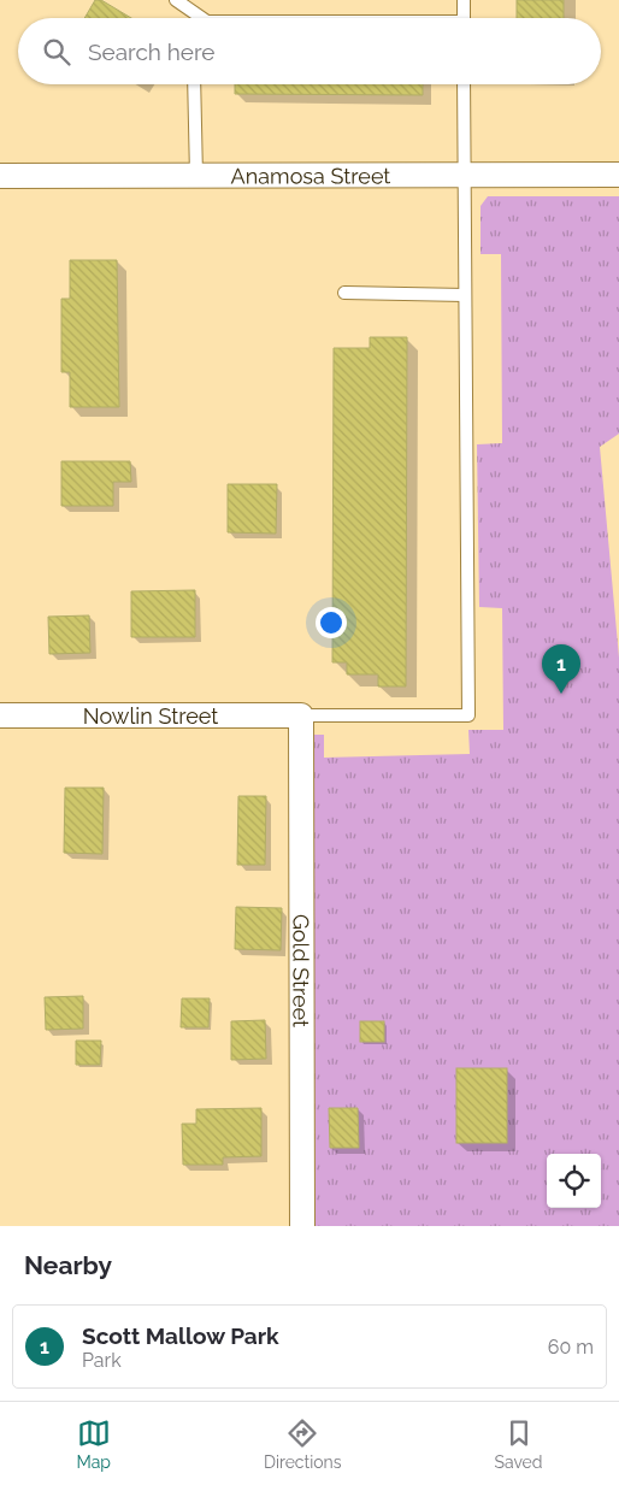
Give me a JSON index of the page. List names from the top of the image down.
{
  "streets": {
    "street": ["Anamosa Street", "Nowlin Street", "Gold Street"]
  },
  "crossings": [
    ["Nowlin Street", "Gold Street"]
  ],
  "page": {
    "search": "Search here",
    "pins": "1",
    "heading": "Nearby",
    "list": [
      {
        "mark": "1",
        "name": "Scott Mallow Park",
        "note": "Park",
        "value": "60 m"
      }
    ],
    "nav": ["Map", "Directions", "Saved"]
  }
}
